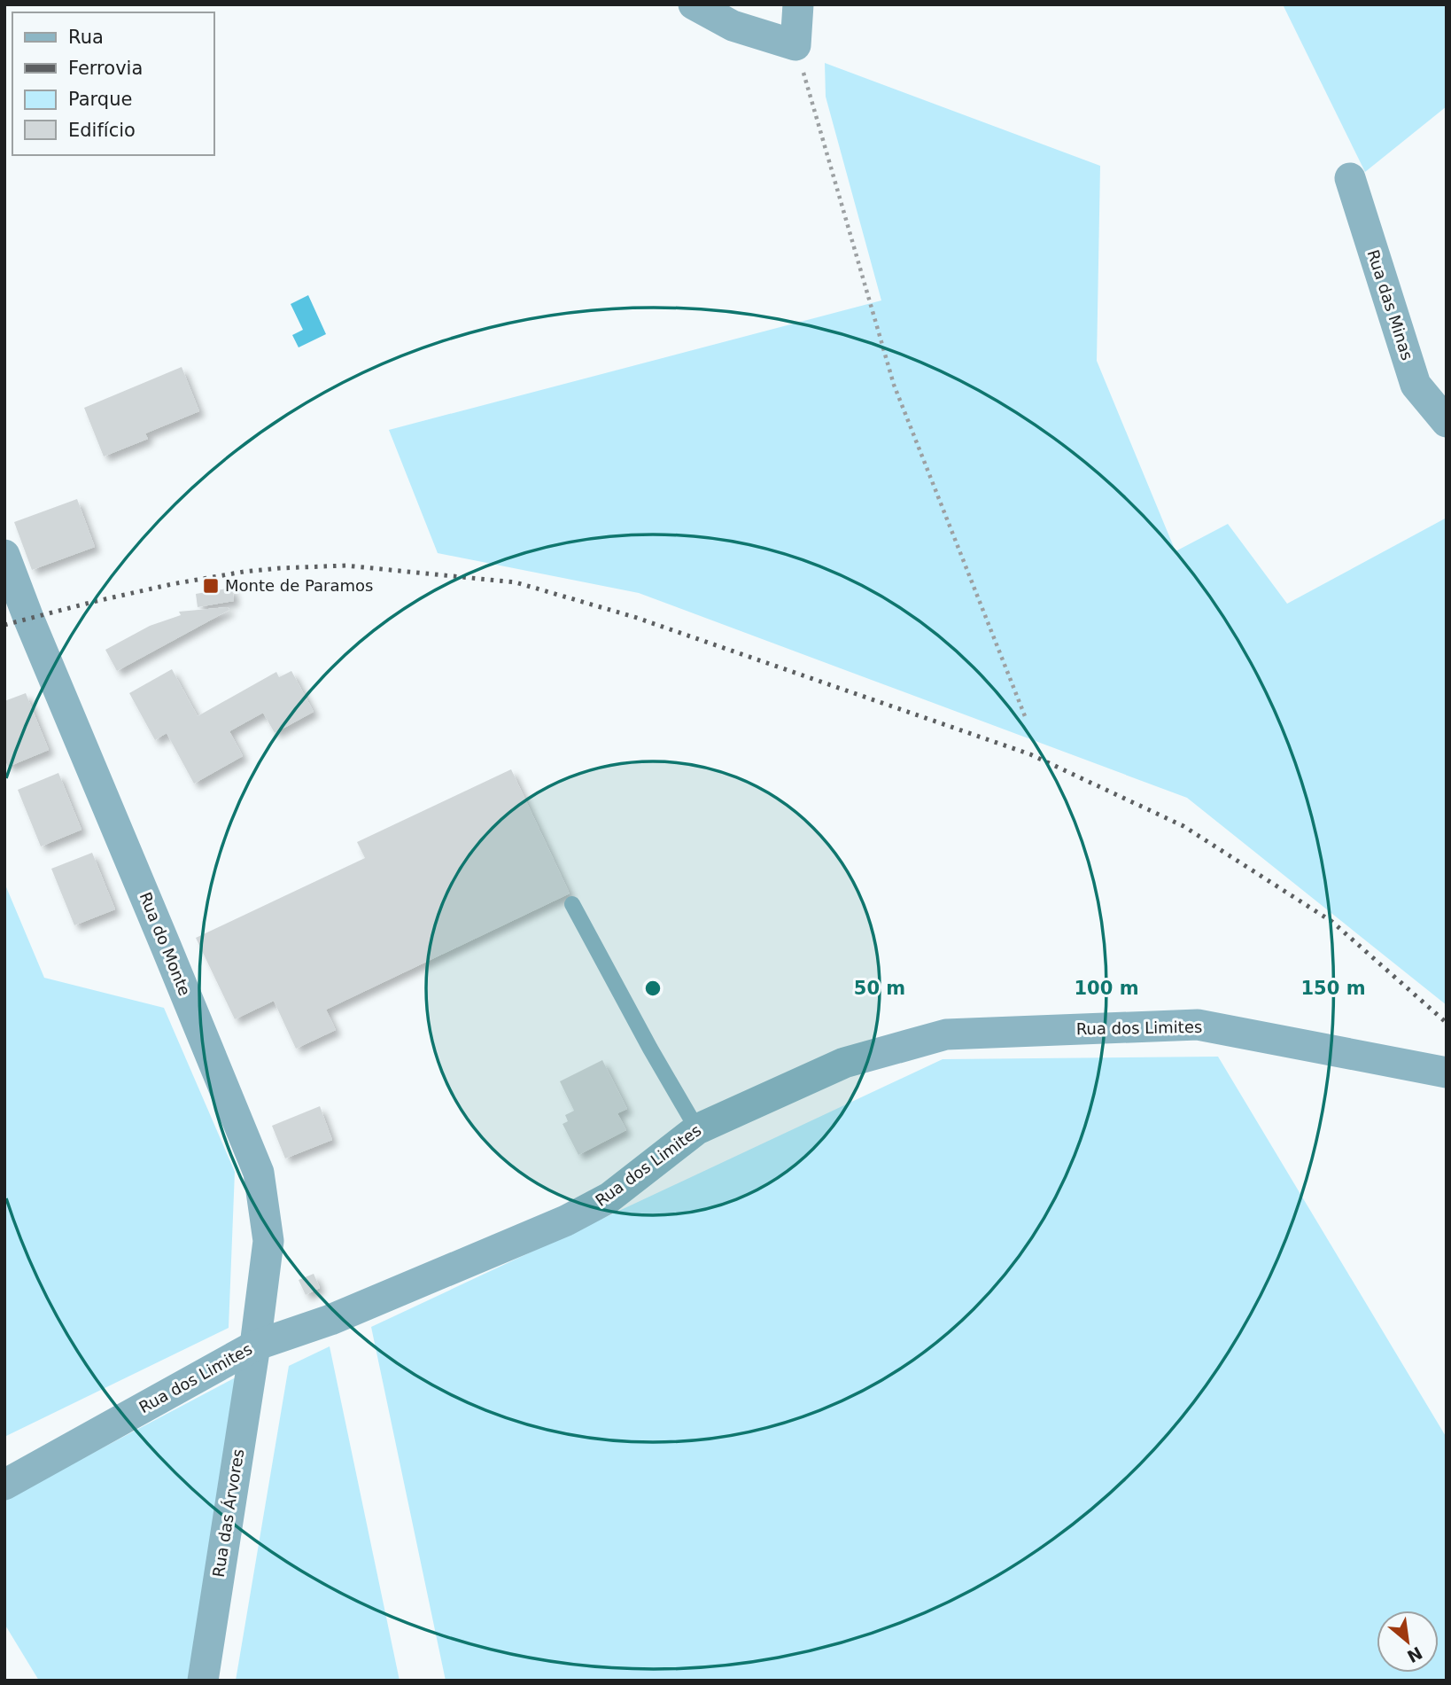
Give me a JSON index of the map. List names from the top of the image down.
{
  "streets": {
    "street": [
      "Rua das Minas",
      "Rua do Monte",
      "Rua dos Limites",
      "Rua das Árvores"
    ]
  },
  "crossings": [
    ["Rua do Monte", "Rua dos Limites"],
    ["Rua do Monte", "Rua das Árvores"],
    ["Rua dos Limites", "Rua das Árvores"]
  ],
  "places": {
    "transit": ["Monte de Paramos"]
  },
  "legend": [
    "Rua",
    "Ferrovia",
    "Parque",
    "Edifício"
  ],
  "north": "bottom right",
  "rings": ["50 m", "100 m", "150 m"]
}
